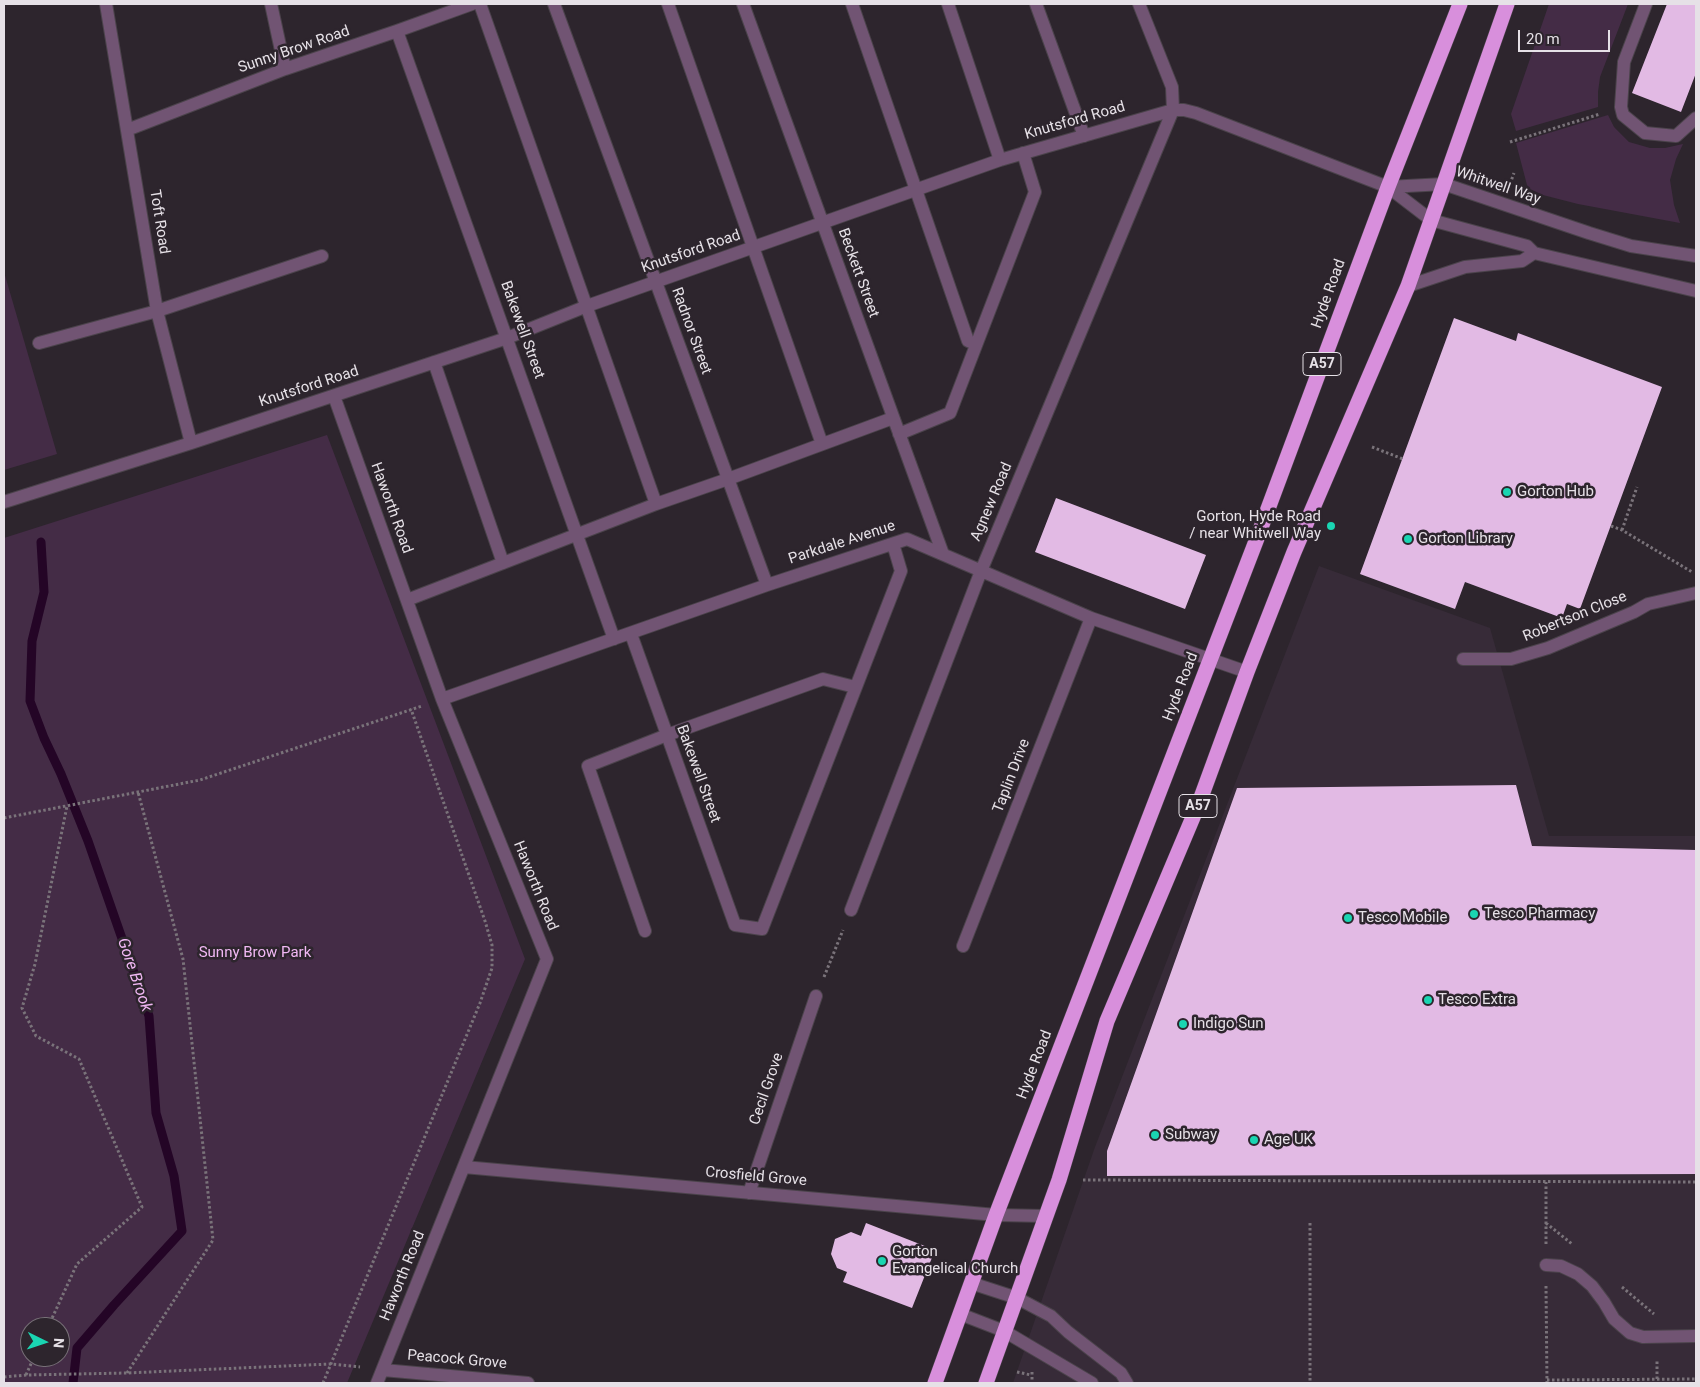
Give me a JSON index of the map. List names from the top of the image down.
{
  "streets": {
    "highway": ["Hyde Road", "A57"],
    "street": [
      "Sunny Brow Road",
      "Knutsford Road",
      "Whitwell Way",
      "Toft Road",
      "Beckett Street",
      "Bakewell Street",
      "Radnor Street",
      "Agnew Road",
      "Haworth Road",
      "Parkdale Avenue",
      "Robertson Close",
      "Taplin Drive",
      "Cecil Grove",
      "Crosfield Grove",
      "Peacock Grove"
    ]
  },
  "crossings": [
    ["Sunny Brow Road", "Toft Road"],
    ["Sunny Brow Road", "Bakewell Street"],
    ["Knutsford Road", "Whitwell Way"],
    ["Knutsford Road", "Toft Road"],
    ["Knutsford Road", "Beckett Street"],
    ["Knutsford Road", "Hyde Road"],
    ["Knutsford Road", "Bakewell Street"],
    ["Knutsford Road", "Radnor Street"],
    ["Knutsford Road", "Agnew Road"],
    ["Knutsford Road", "Haworth Road"],
    ["Whitwell Way", "Hyde Road"],
    ["Whitwell Way", "A57"],
    ["Beckett Street", "Parkdale Avenue"],
    ["Hyde Road", "Parkdale Avenue"],
    ["Hyde Road", "Crosfield Grove"],
    ["Bakewell Street", "Parkdale Avenue"],
    ["Radnor Street", "Parkdale Avenue"],
    ["A57", "Parkdale Avenue"],
    ["A57", "Crosfield Grove"],
    ["Agnew Road", "Parkdale Avenue"],
    ["Haworth Road", "Parkdale Avenue"],
    ["Haworth Road", "Crosfield Grove"],
    ["Haworth Road", "Peacock Grove"],
    ["Parkdale Avenue", "Taplin Drive"],
    ["Cecil Grove", "Crosfield Grove"]
  ],
  "water": ["Gore Brook"],
  "parks": ["Sunny Brow Park"],
  "places": [
    "Gorton Hub",
    "Gorton, Hyde Road / near Whitwell Way",
    "Gorton Library",
    "Tesco Pharmacy",
    "Tesco Mobile",
    "Tesco Extra",
    "Indigo Sun",
    "Subway",
    "Age UK",
    "Gorton Evangelical Church"
  ],
  "scale_bar": "20 m",
  "north": "right"
}
